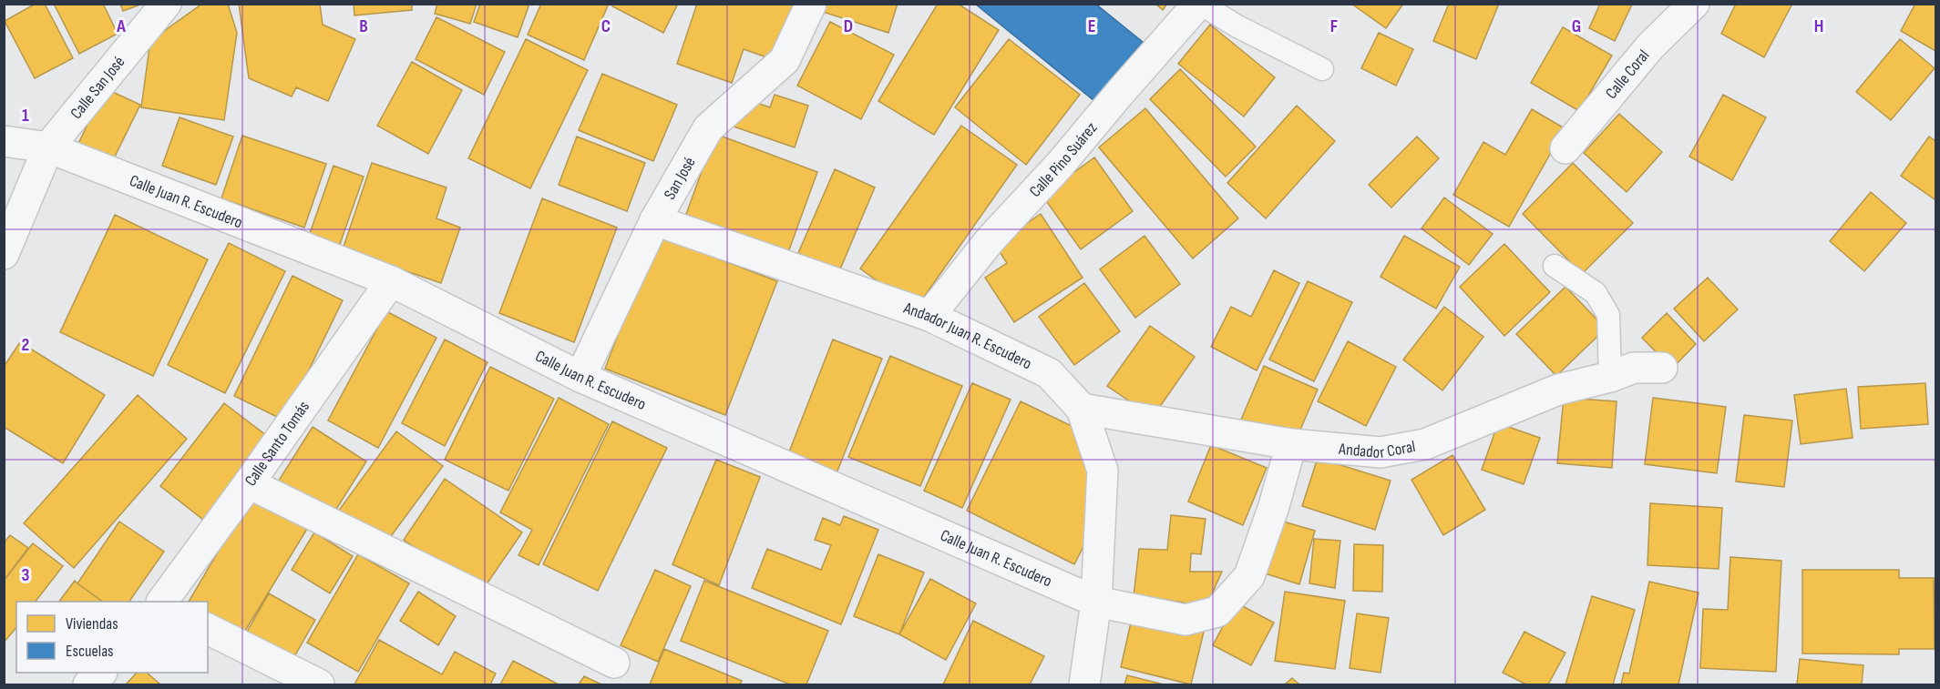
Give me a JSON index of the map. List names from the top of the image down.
{
  "streets": {
    "street": [
      "Calle Coral",
      "Calle San José",
      "Calle Pino Suárez",
      "San José",
      "Calle Juan R. Escudero",
      "Andador Juan R. Escudero",
      "Calle Santo Tomás",
      "Andador Coral"
    ]
  },
  "crossings": [
    ["Calle San José", "Calle Juan R. Escudero"],
    ["Calle Pino Suárez", "Andador Juan R. Escudero"],
    ["San José", "Calle Juan R. Escudero"],
    ["San José", "Andador Juan R. Escudero"],
    ["Calle Juan R. Escudero", "Andador Juan R. Escudero"],
    ["Calle Juan R. Escudero", "Calle Santo Tomás"],
    ["Calle Juan R. Escudero", "Andador Coral"],
    ["Andador Juan R. Escudero", "Andador Coral"]
  ],
  "legend": ["Viviendas", "Escuelas"],
  "grid": {
    "columns": [
      "A",
      "B",
      "C",
      "D",
      "E",
      "F",
      "G",
      "H"
    ],
    "rows": ["1", "2", "3"]
  }
}
